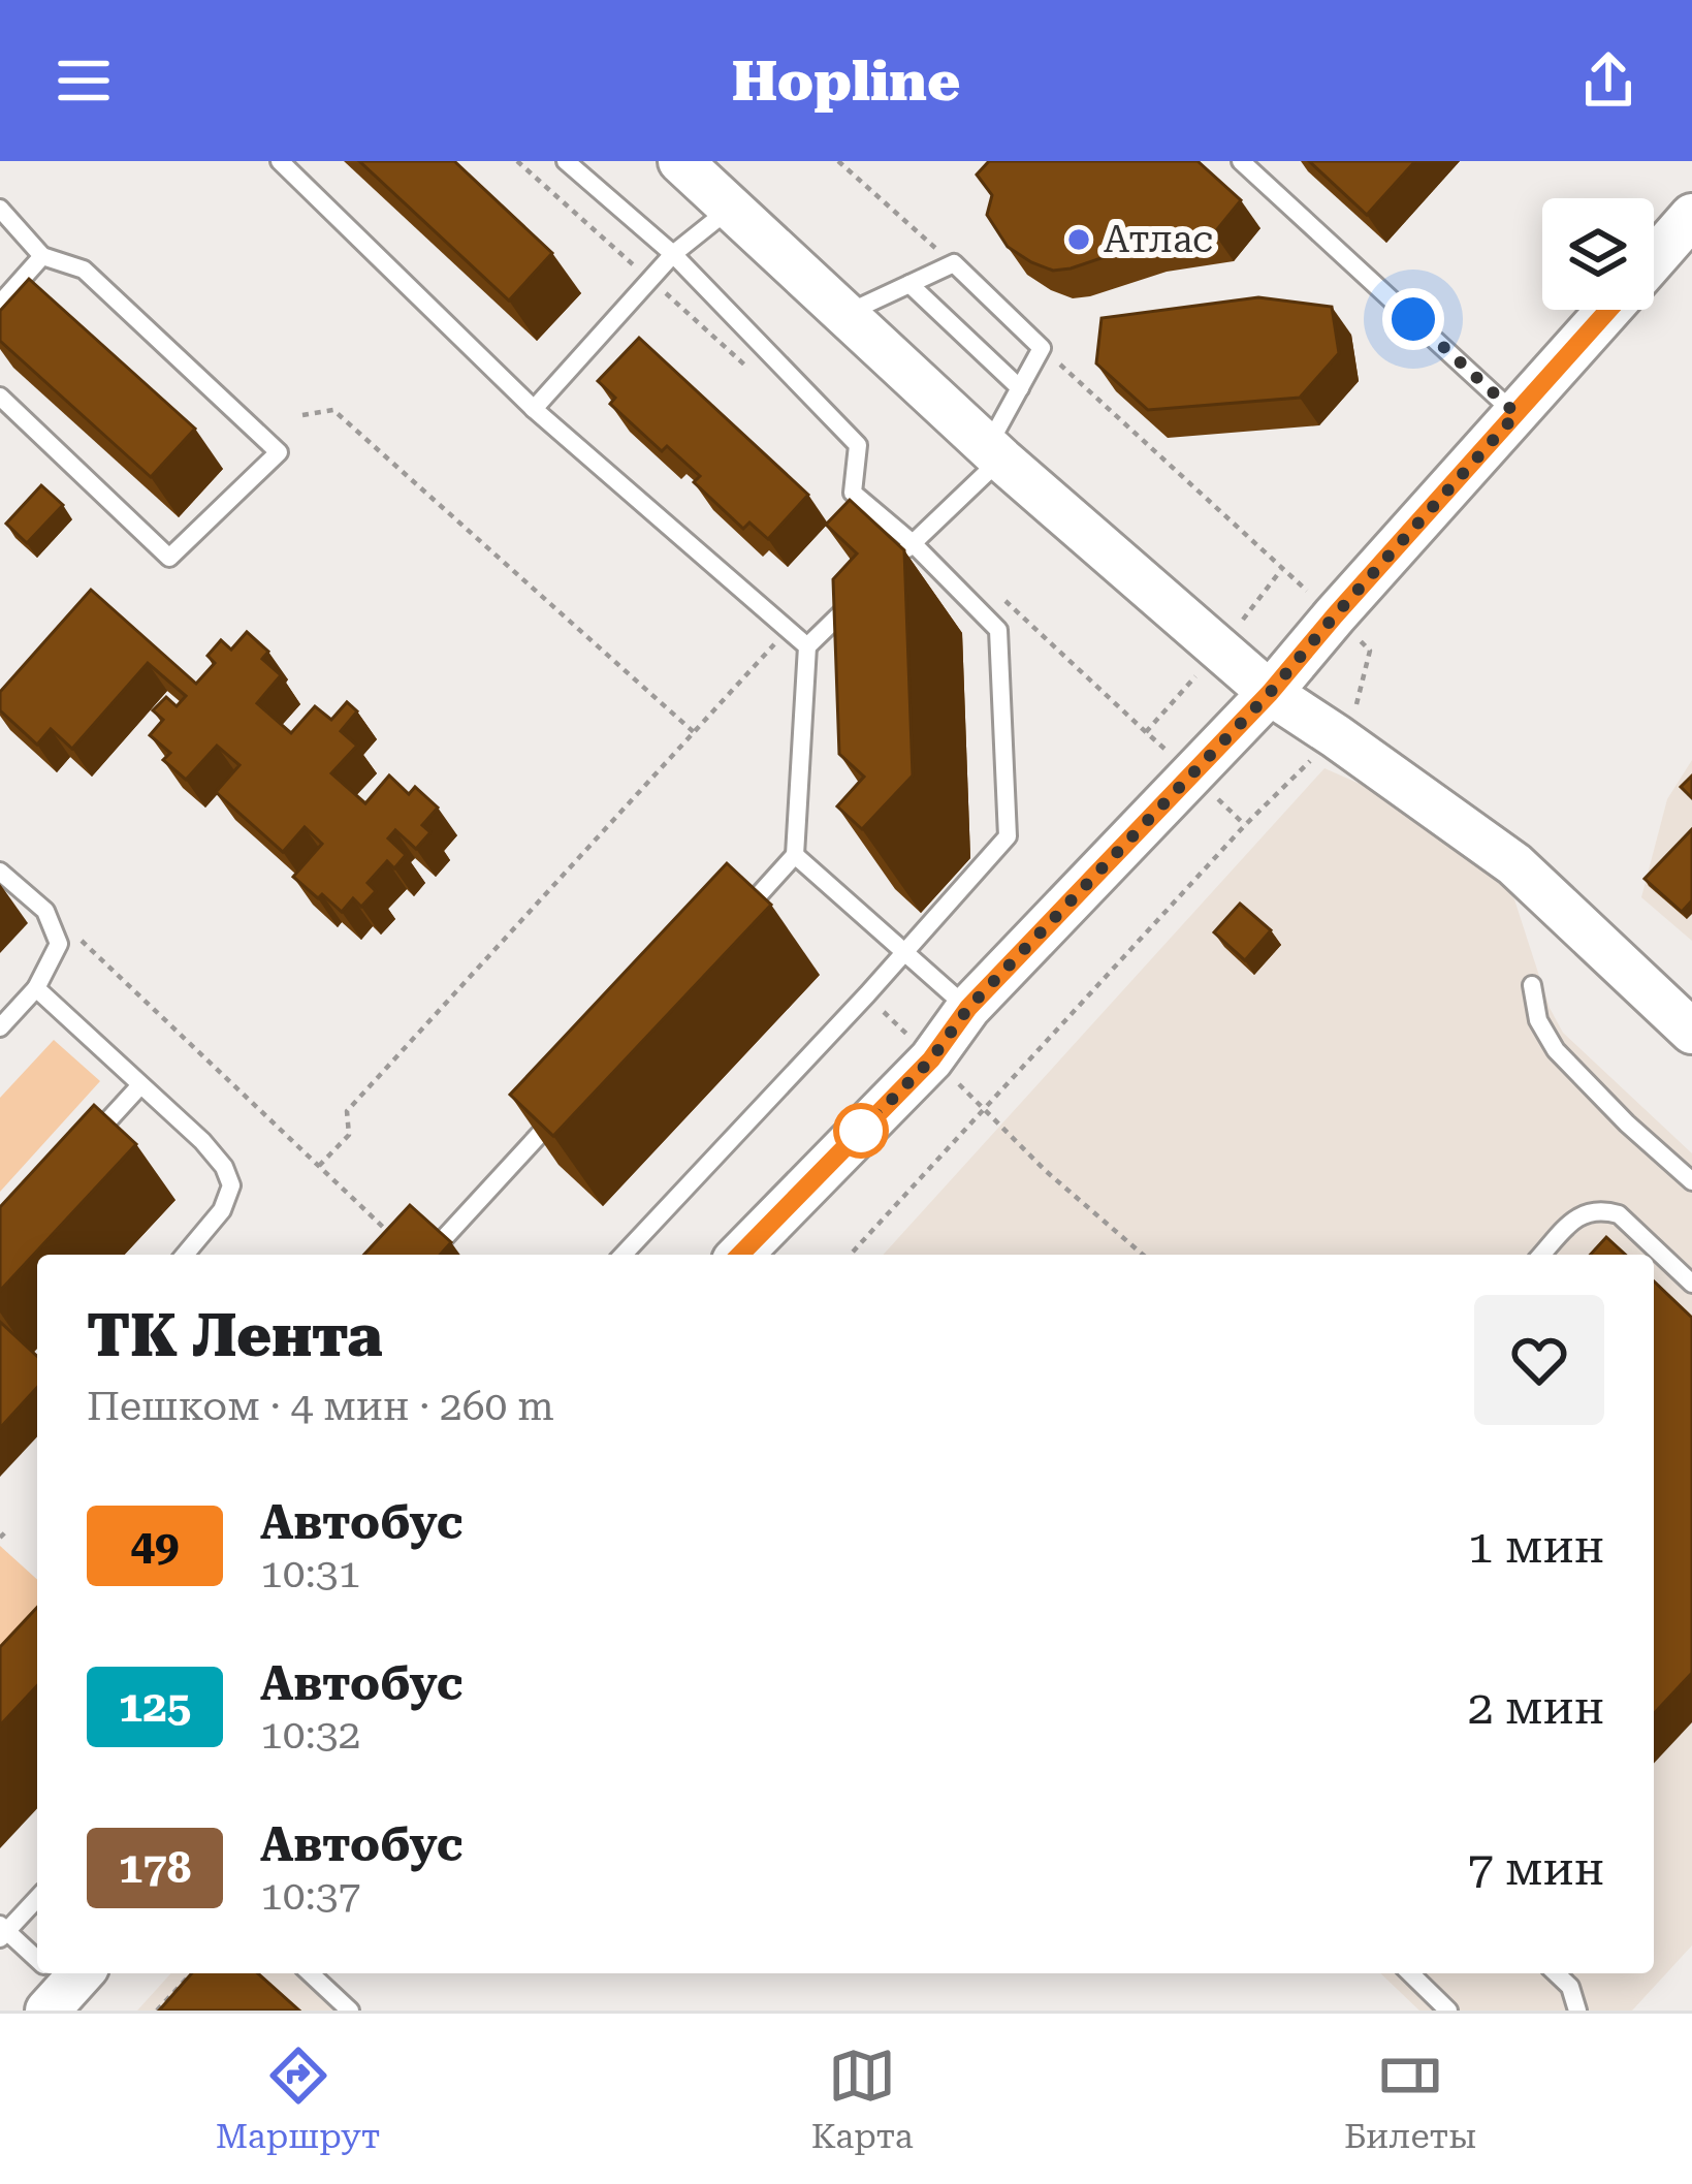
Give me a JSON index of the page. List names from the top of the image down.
{
  "places": ["Атлас"],
  "lines": ["bus line 49"],
  "page": {
    "header": "Hopline",
    "heading": ["ТК Лента", "Пешком · 4 мин · 260 m"],
    "list": [
      {
        "mark": "49",
        "name": "Автобус",
        "note": "10:31",
        "value": "1 мин"
      },
      {
        "mark": "125",
        "name": "Автобус",
        "note": "10:32",
        "value": "2 мин"
      },
      {
        "mark": "178",
        "name": "Автобус",
        "note": "10:37",
        "value": "7 мин"
      }
    ],
    "tabs": ["Маршрут", "Карта", "Билеты"]
  }
}
